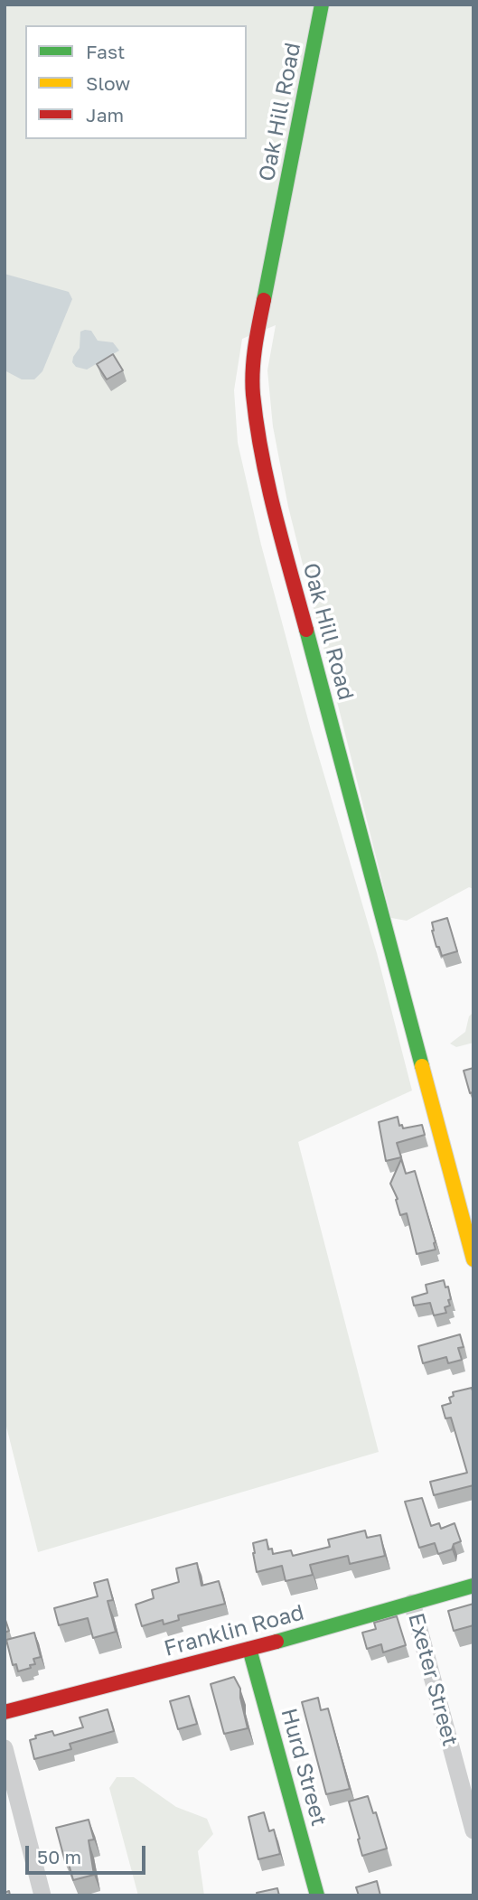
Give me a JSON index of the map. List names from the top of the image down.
{
  "streets": {
    "street": [
      "Oak Hill Road",
      "Franklin Road",
      "Exeter Street",
      "Hurd Street"
    ]
  },
  "crossings": [
    ["Franklin Road", "Exeter Street"],
    ["Franklin Road", "Hurd Street"]
  ],
  "legend": ["Fast", "Slow", "Jam"],
  "scale_bar": "50 m"
}
